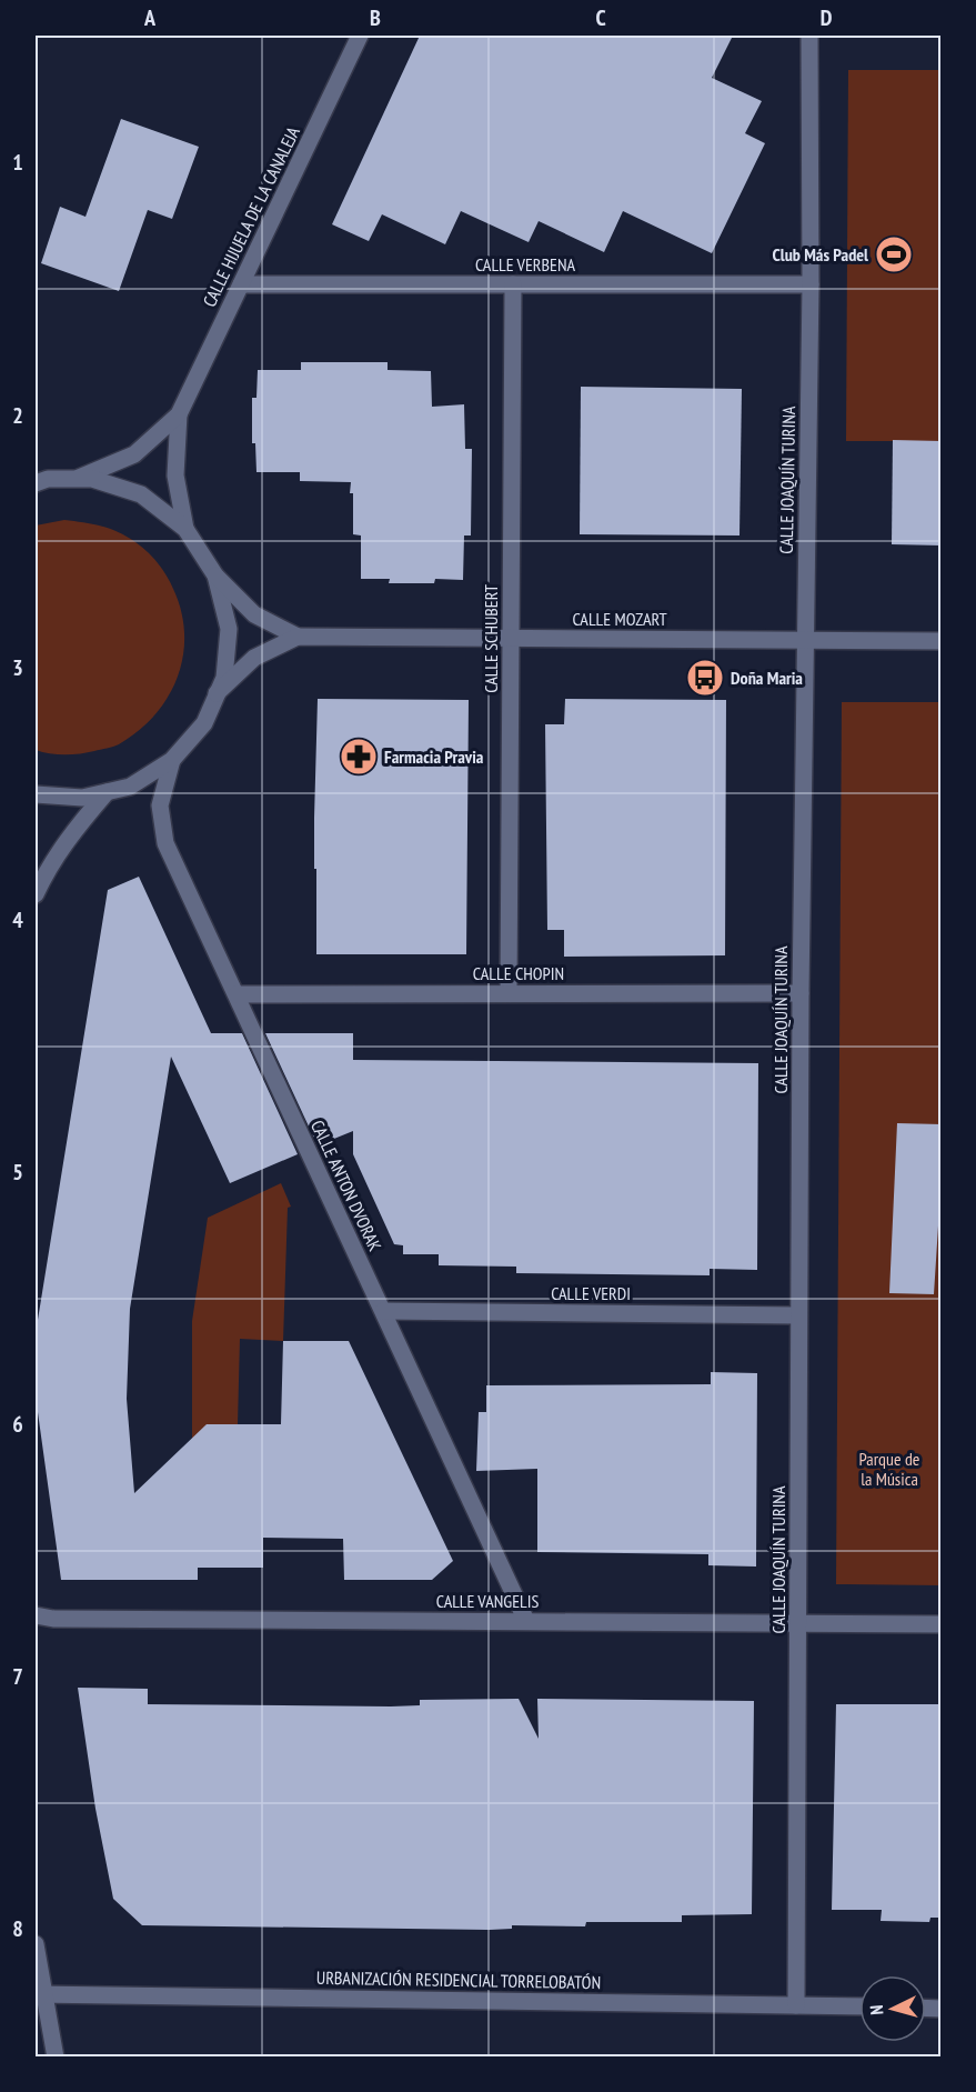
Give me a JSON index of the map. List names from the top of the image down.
{
  "streets": {
    "street": [
      "CALLE HIJUELA DE LA CANALEJA",
      "CALLE VERBENA",
      "CALLE JOAQUÍN TURINA",
      "CALLE MOZART",
      "CALLE SCHUBERT",
      "CALLE CHOPIN",
      "CALLE ANTON DVORAK",
      "CALLE VERDI",
      "CALLE VANGELIS",
      "URBANIZACIÓN RESIDENCIAL TORRELOBATÓN"
    ]
  },
  "crossings": [
    ["CALLE HIJUELA DE LA CANALEJA", "CALLE VERBENA"],
    ["CALLE VERBENA", "CALLE JOAQUÍN TURINA"],
    ["CALLE VERBENA", "CALLE SCHUBERT"],
    ["CALLE JOAQUÍN TURINA", "CALLE MOZART"],
    ["CALLE JOAQUÍN TURINA", "CALLE CHOPIN"],
    ["CALLE JOAQUÍN TURINA", "CALLE VERDI"],
    ["CALLE JOAQUÍN TURINA", "CALLE VANGELIS"],
    ["CALLE JOAQUÍN TURINA", "URBANIZACIÓN RESIDENCIAL TORRELOBATÓN"],
    ["CALLE MOZART", "CALLE SCHUBERT"],
    ["CALLE SCHUBERT", "CALLE CHOPIN"],
    ["CALLE CHOPIN", "CALLE ANTON DVORAK"],
    ["CALLE ANTON DVORAK", "CALLE VERDI"],
    ["CALLE ANTON DVORAK", "CALLE VANGELIS"]
  ],
  "parks": ["Parque de la Música"],
  "places": {
    "sports": ["Club Más Padel"],
    "bus stop": ["Doña Maria"],
    "pharmacy": ["Farmacia Pravia"]
  },
  "north": "left",
  "grid": {
    "columns": [
      "A",
      "B",
      "C",
      "D"
    ],
    "rows": [
      "1",
      "2",
      "3",
      "4",
      "5",
      "6",
      "7",
      "8"
    ]
  }
}
